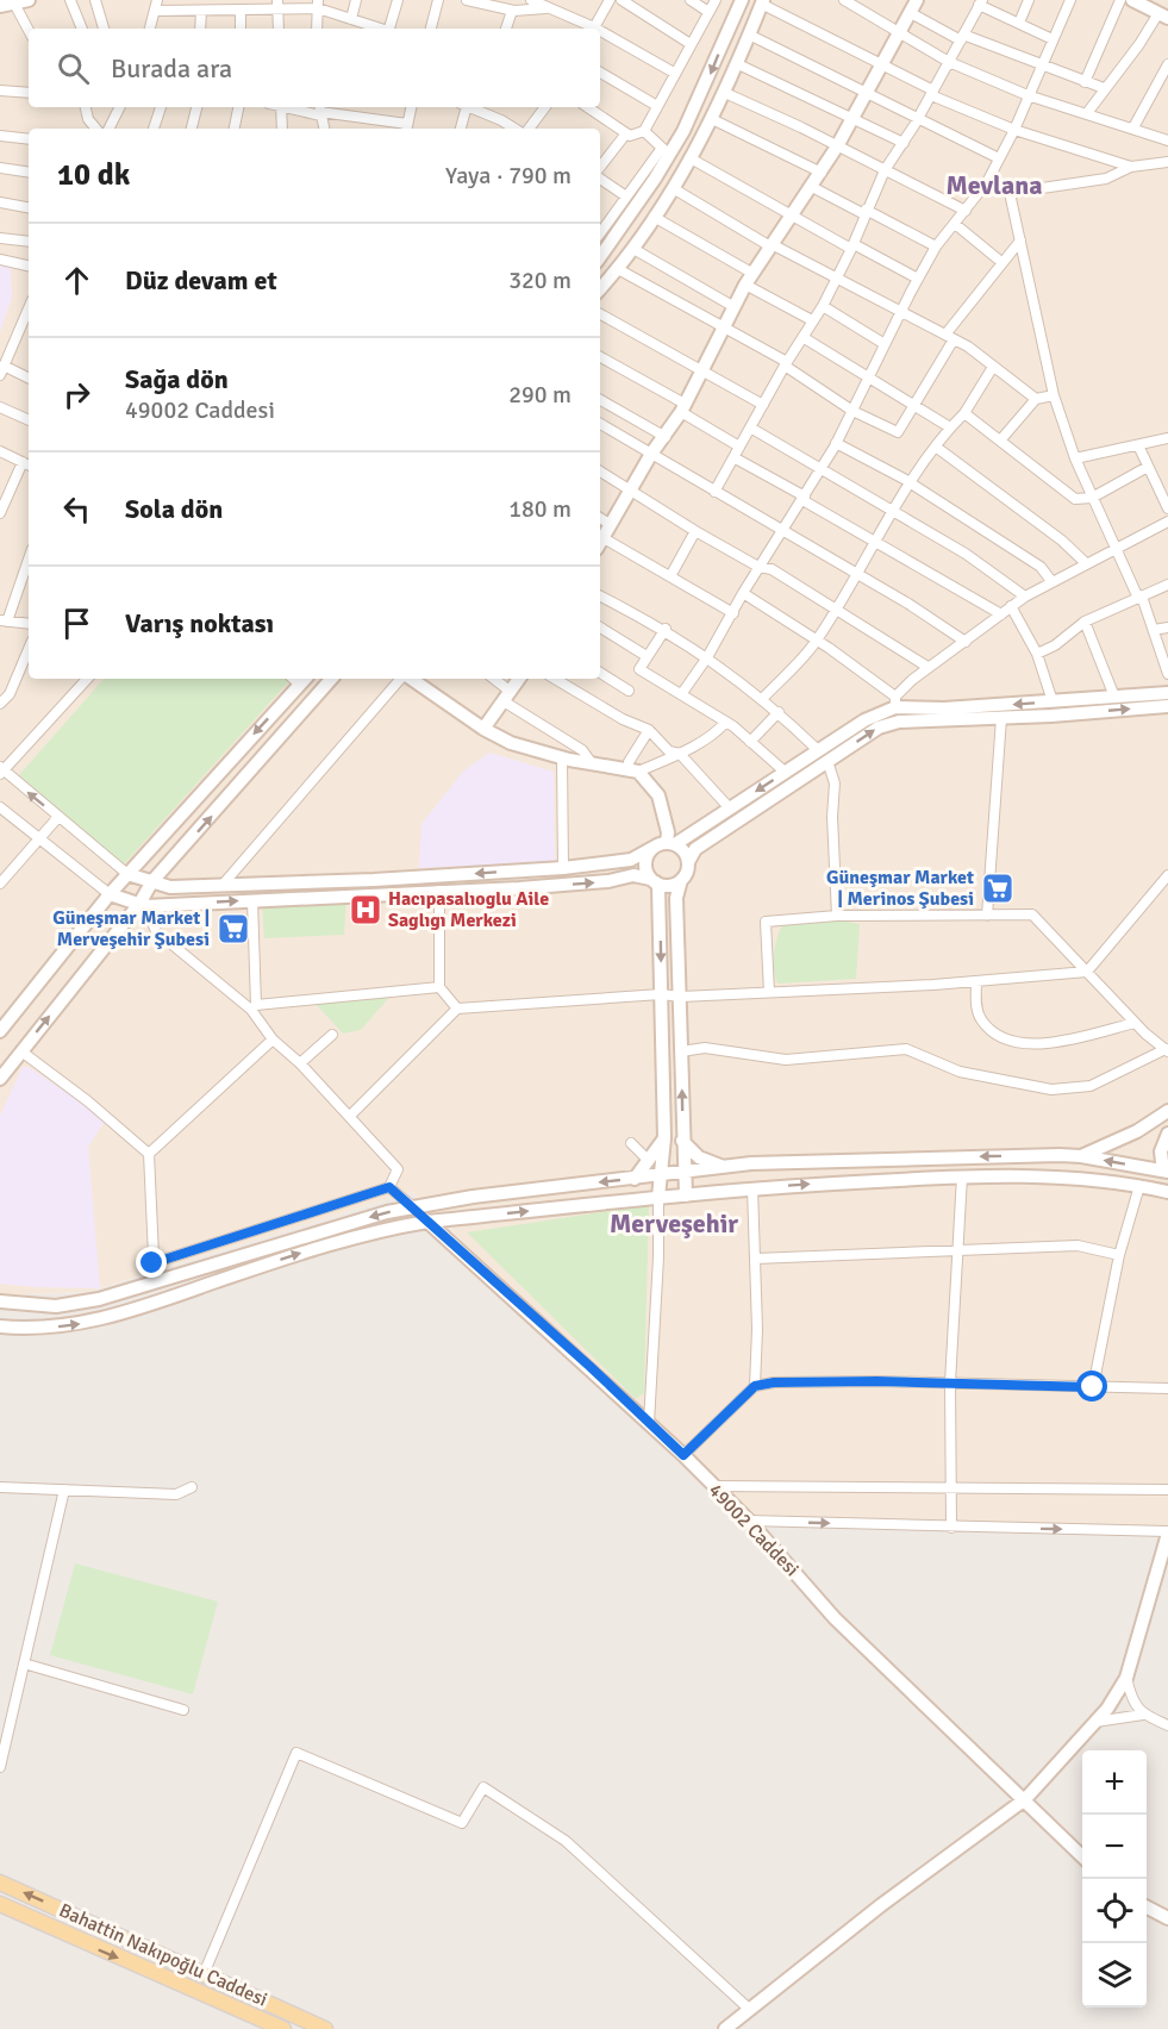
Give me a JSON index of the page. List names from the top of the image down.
{
  "streets": {
    "main road": ["Bahattin Nakıpoğlu Caddesi"],
    "street": ["49002 Caddesi"]
  },
  "districts": ["Mevlana", "Merveşehir"],
  "places": {
    "supermarket": ["Güneşmar Market | Merinos Şubesi", "Güneşmar Market | Merveşehir Şubesi"],
    "hospital": ["Hacıpasalıoglu Aile Saglıgı Merkezi"]
  },
  "page": {
    "search": "Burada ara",
    "heading": ["10 dk", "Yaya · 790 m"],
    "list": [
      ["Düz devam et", "320 m"],
      ["Sağa dön", "49002 Caddesi", "290 m"],
      ["Sola dön", "180 m"],
      "Varış noktası"
    ],
    "map_buttons": ["+", "−"]
  }
}
